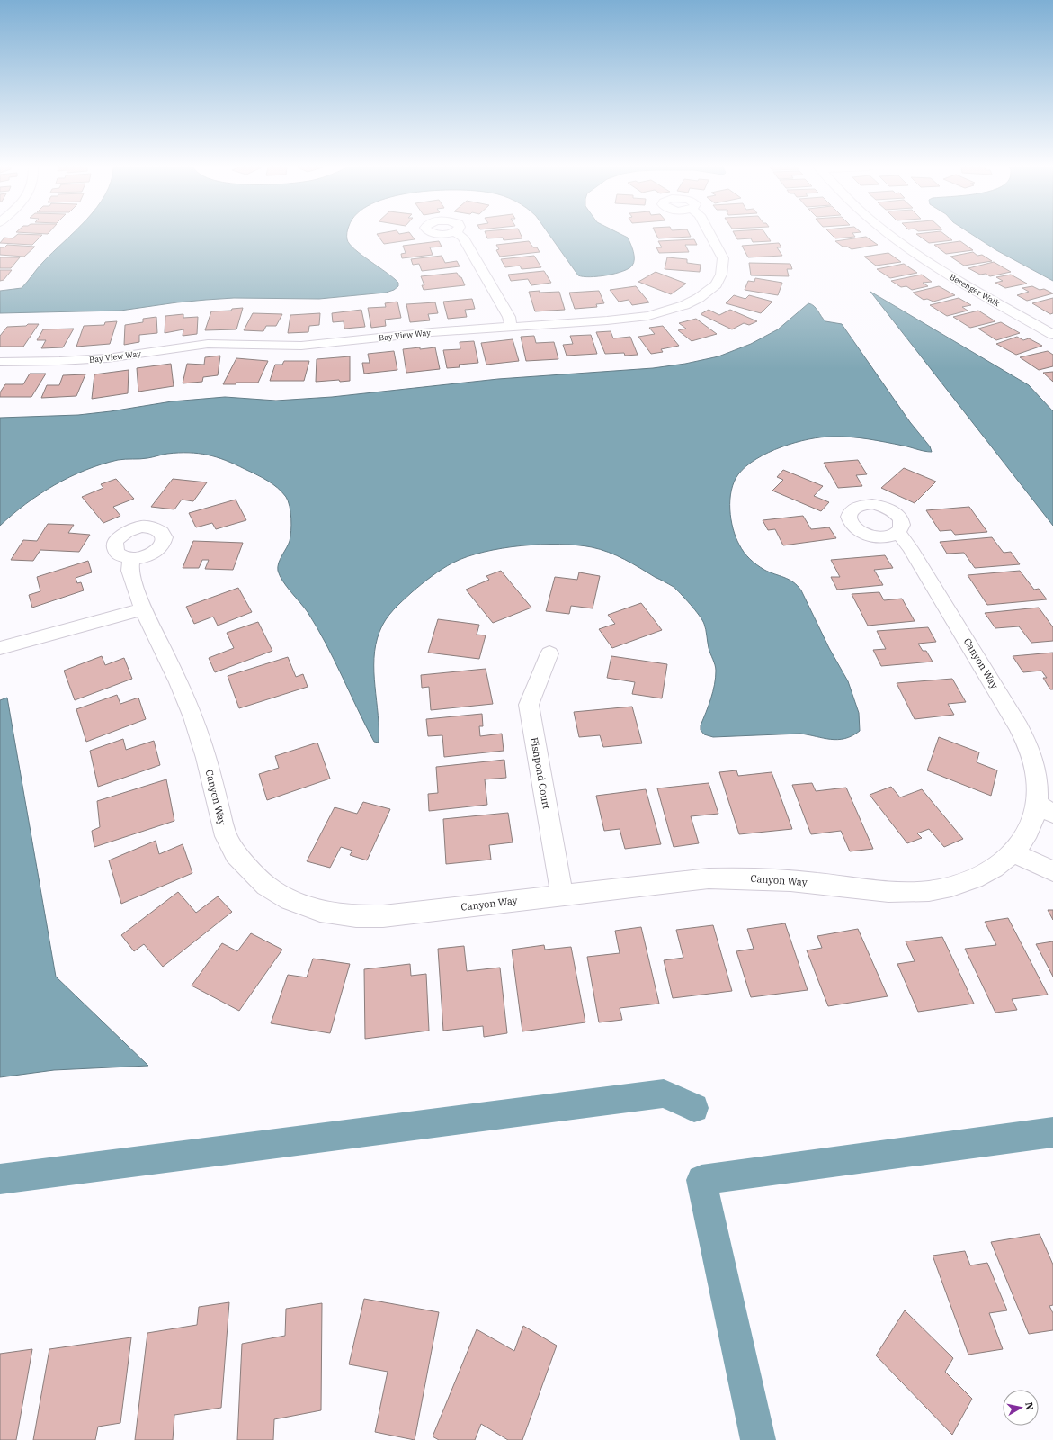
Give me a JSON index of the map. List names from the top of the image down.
{
  "streets": {
    "street": [
      "Berenger Walk",
      "Bay View Way",
      "Canyon Way",
      "Fishpond Court"
    ]
  },
  "crossings": [
    ["Canyon Way", "Fishpond Court"]
  ],
  "north": "right"
}
